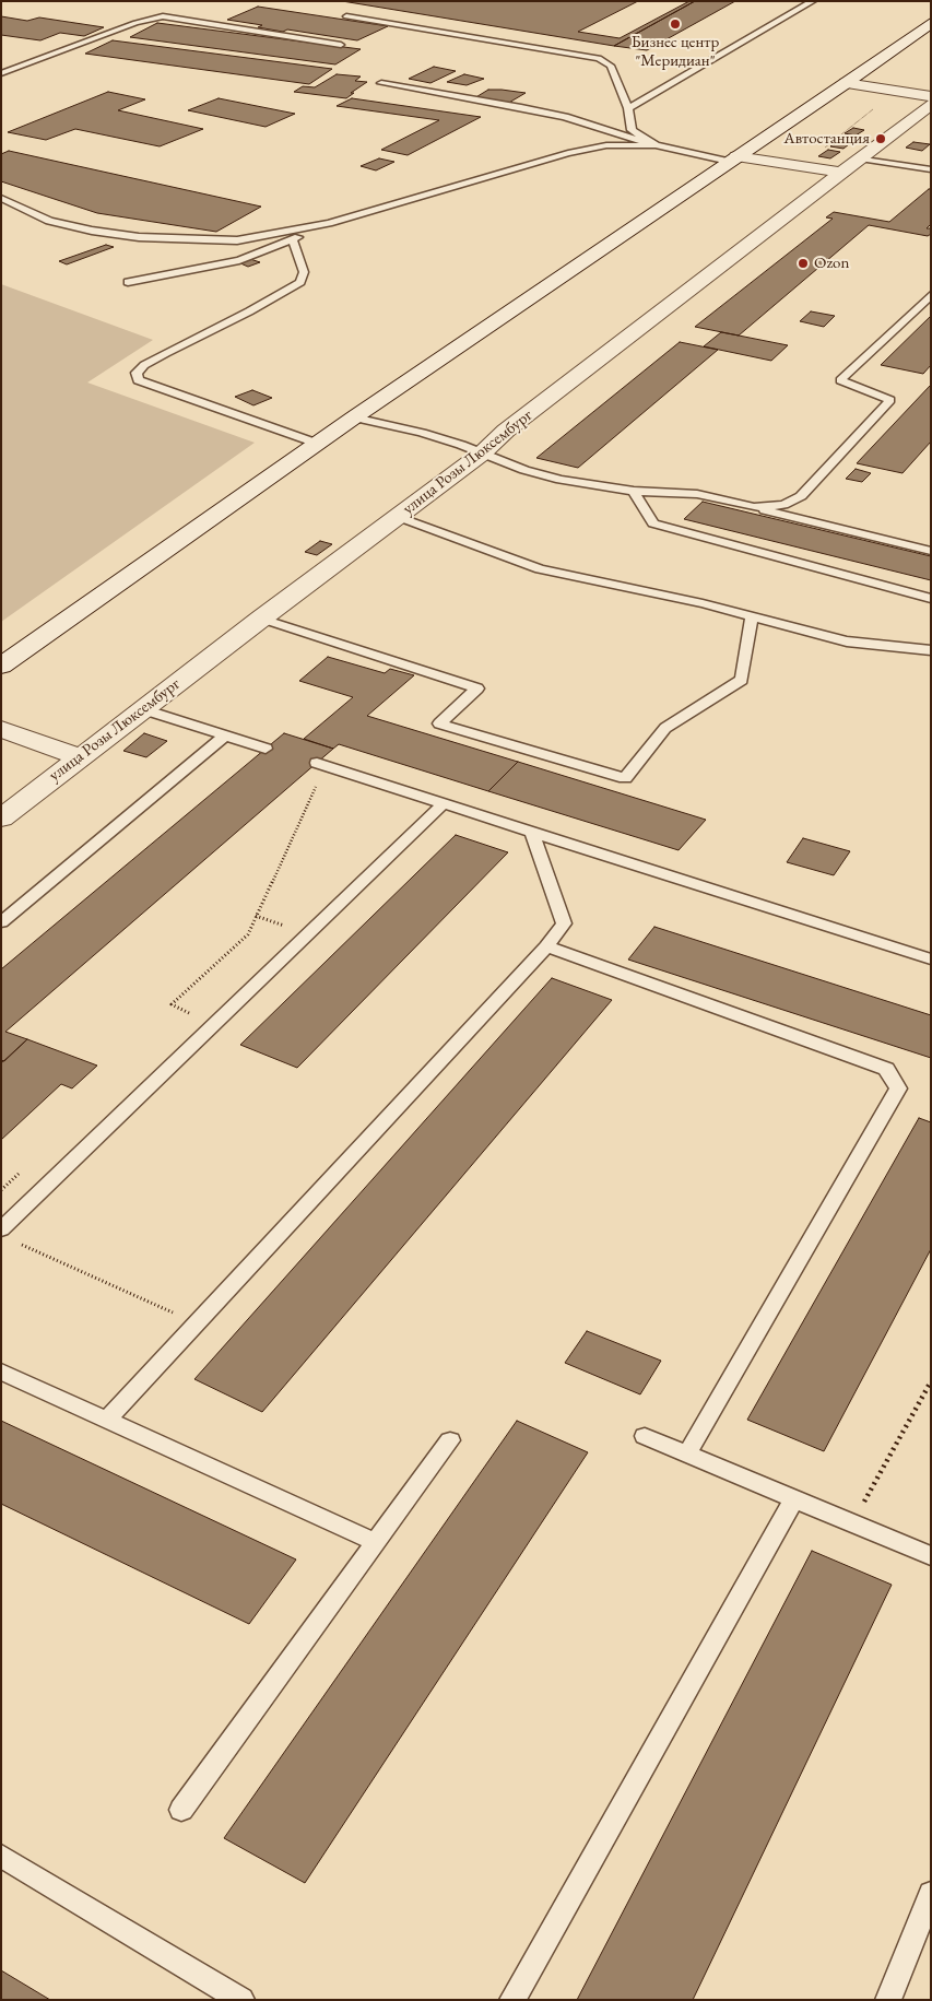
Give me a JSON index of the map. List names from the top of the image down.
{
  "streets": {
    "street": ["улица Розы Люксембург"]
  },
  "places": ["Бизнес центр \"Меридиан\"", "Автостанция", "Ozon"]
}
